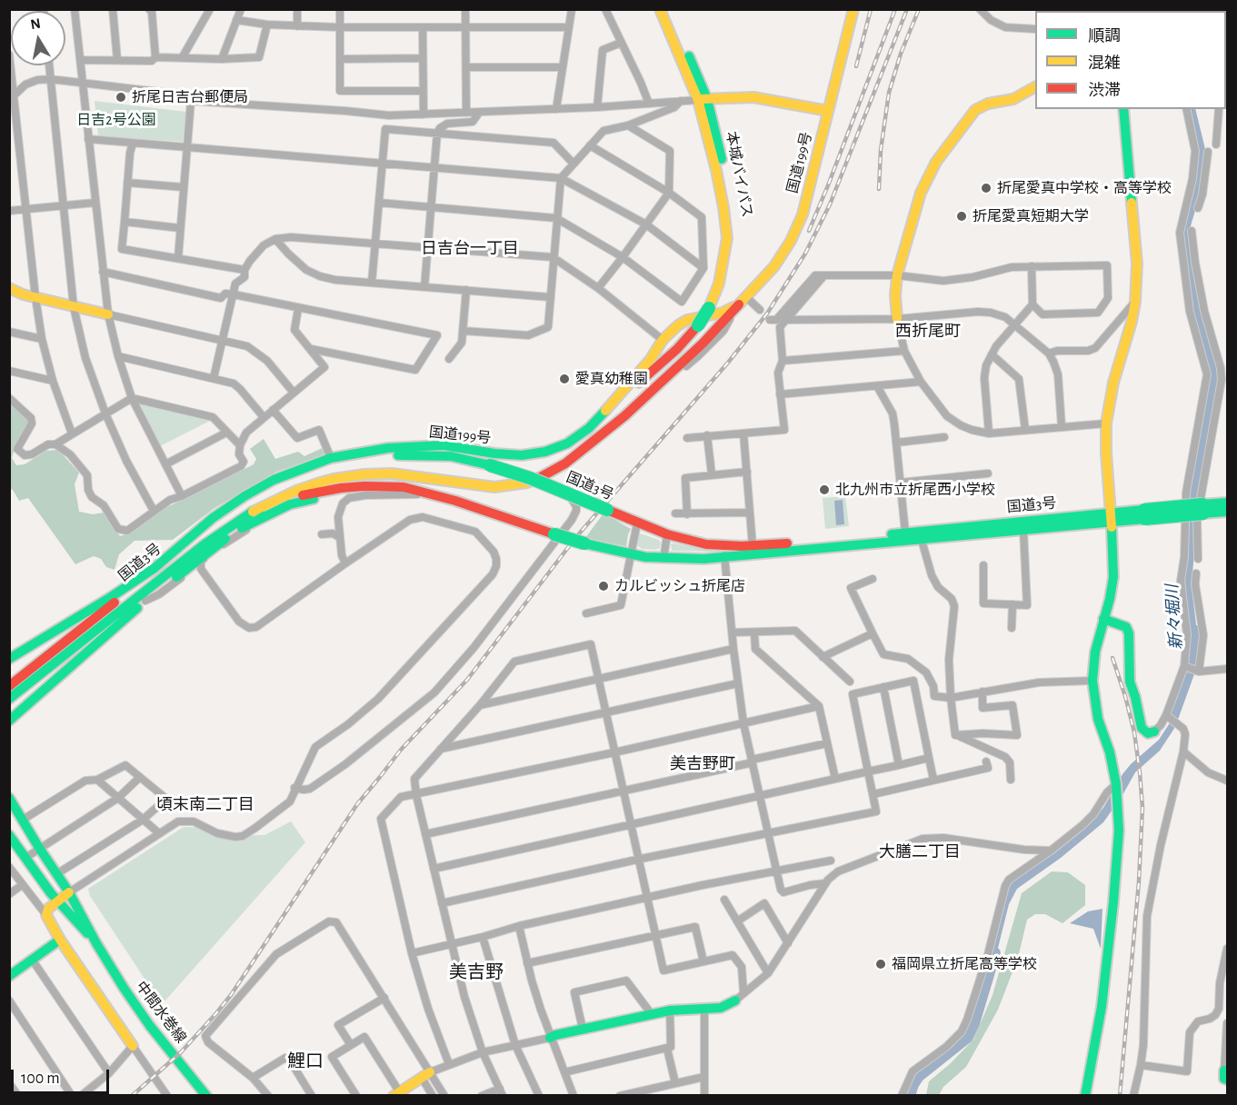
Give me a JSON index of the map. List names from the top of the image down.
{
  "streets": {
    "main road": [
      "国道199号",
      "本城バイパス",
      "国道3号",
      "中間水巻線"
    ]
  },
  "crossings": [
    ["国道199号", "本城バイパス"],
    ["国道199号", "国道3号"]
  ],
  "districts": [
    "日吉台一丁目",
    "西折尾町",
    "美吉野町",
    "頃末南二丁目",
    "大膳二丁目",
    "美吉野",
    "鯉口"
  ],
  "water": ["新々堀川"],
  "parks": ["日吉2号公園"],
  "places": [
    "折尾日吉台郵便局",
    "折尾愛真中学校・高等学校",
    "折尾愛真短期大学",
    "愛真幼稚園",
    "北九州市立折尾西小学校",
    "カルビッシュ折尾店",
    "福岡県立折尾高等学校"
  ],
  "legend": ["順調", "混雑", "渋滞"],
  "scale_bar": "100 m",
  "north": "top"
}
